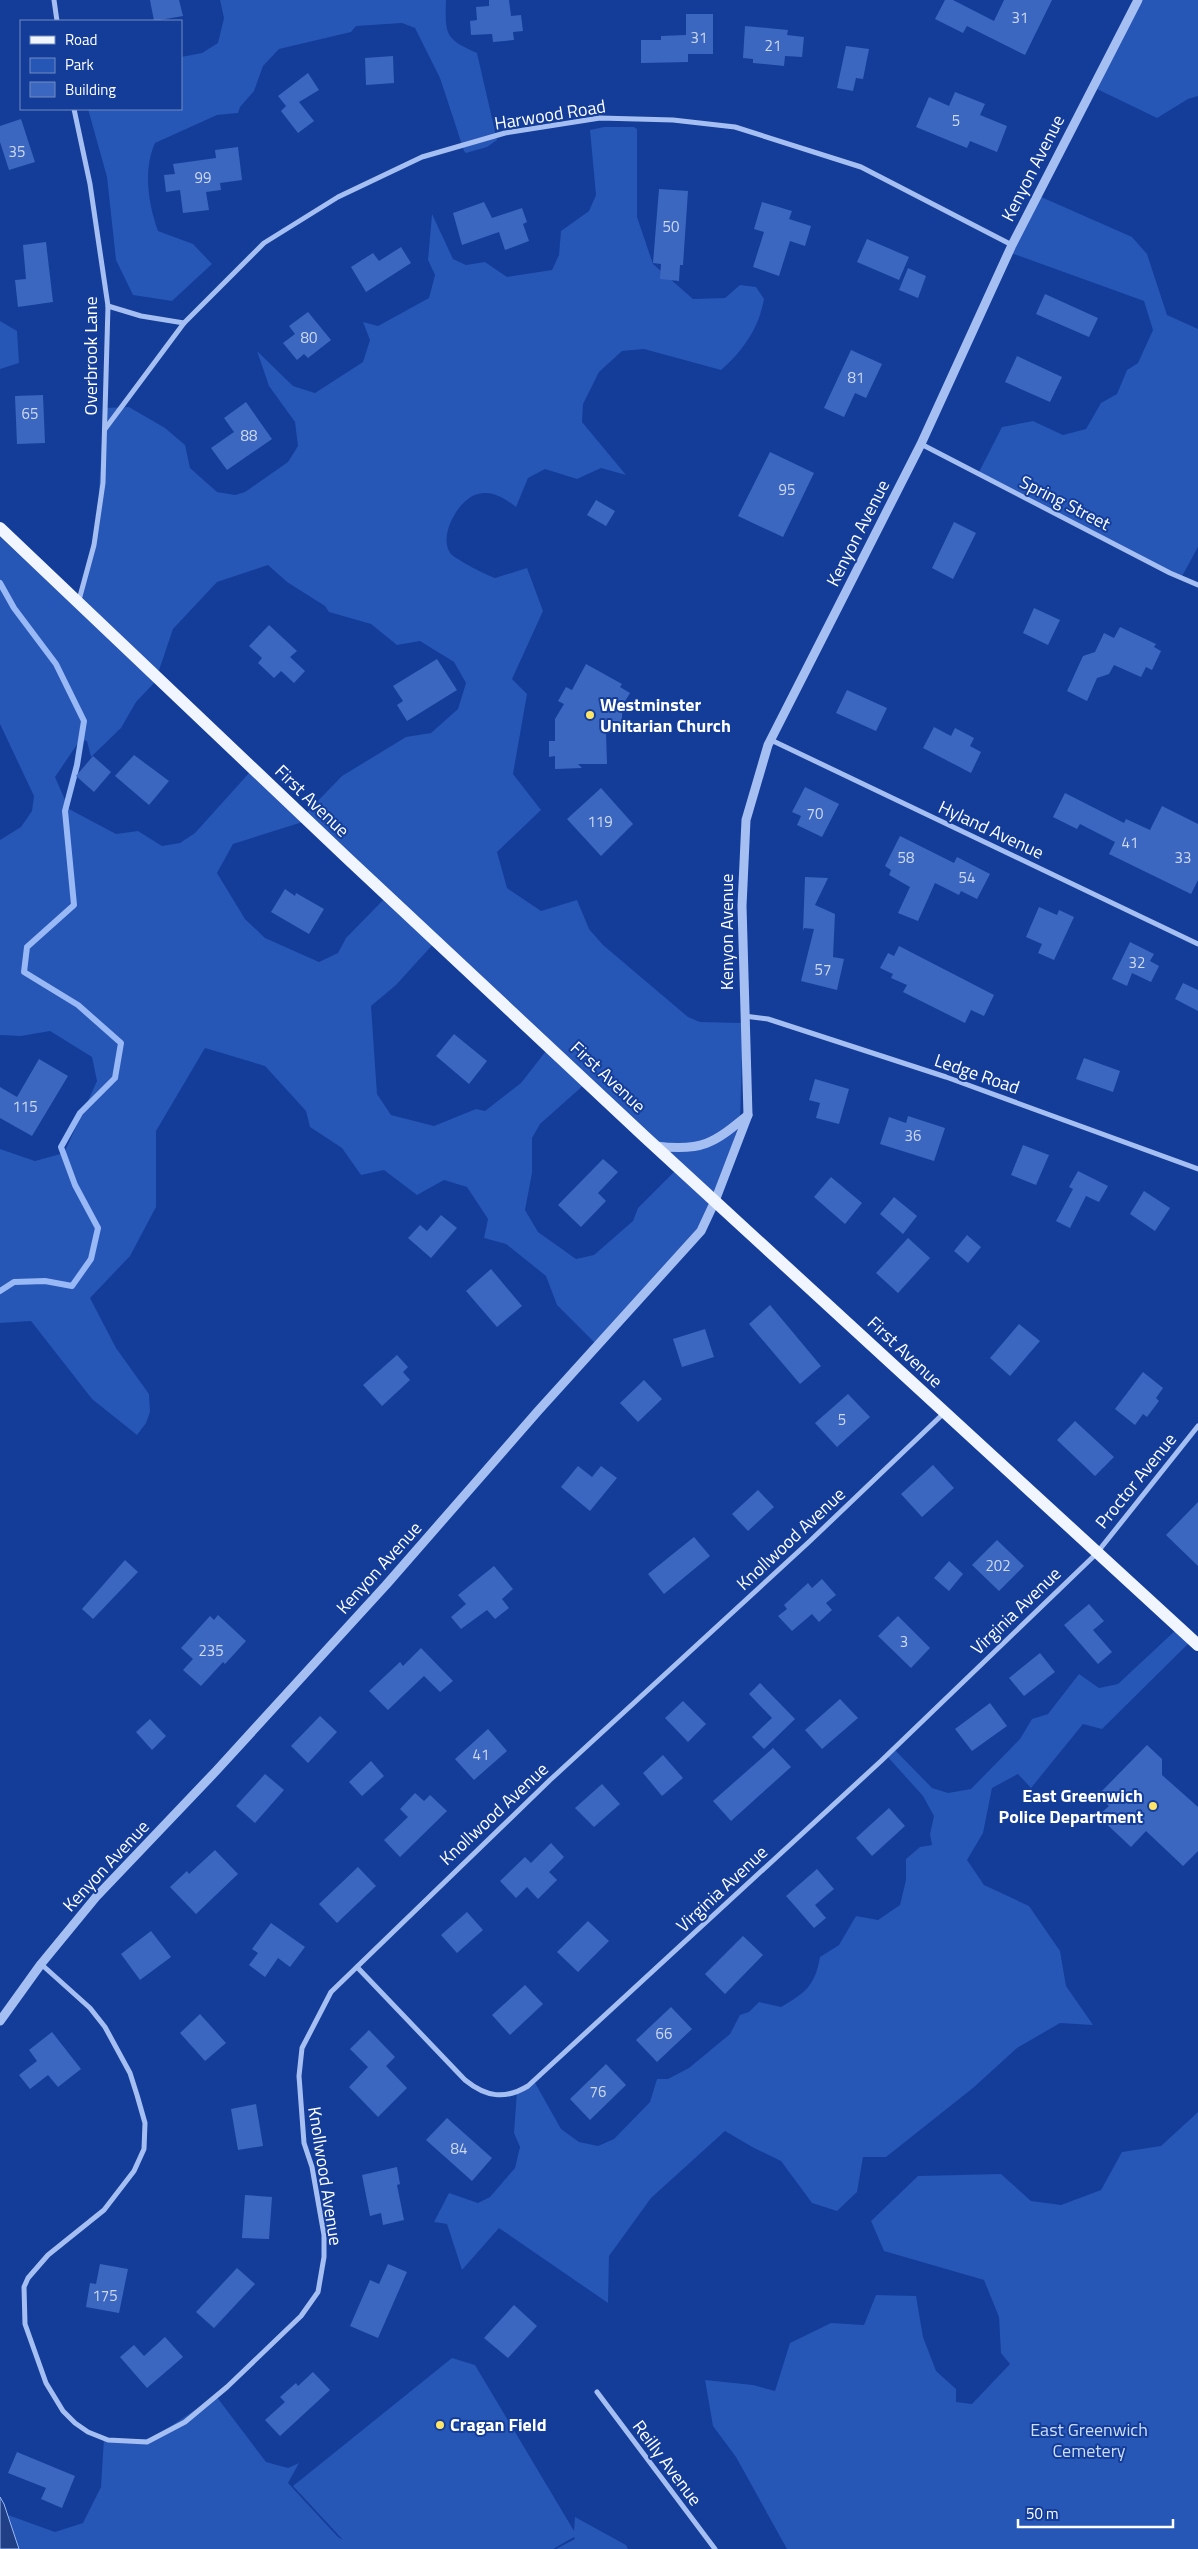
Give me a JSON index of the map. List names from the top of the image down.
{
  "streets": {
    "main road": ["First Avenue"],
    "street": [
      "Harwood Road",
      "Kenyon Avenue",
      "Overbrook Lane",
      "Spring Street",
      "Hyland Avenue",
      "Ledge Road",
      "Proctor Avenue",
      "Knollwood Avenue",
      "Virginia Avenue",
      "Reilly Avenue"
    ]
  },
  "crossings": [
    ["Harwood Road", "Kenyon Avenue"],
    ["Harwood Road", "Overbrook Lane"],
    ["Kenyon Avenue", "Spring Street"],
    ["Kenyon Avenue", "First Avenue"],
    ["Kenyon Avenue", "Hyland Avenue"],
    ["Kenyon Avenue", "Ledge Road"],
    ["Kenyon Avenue", "Knollwood Avenue"],
    ["Overbrook Lane", "First Avenue"],
    ["First Avenue", "Proctor Avenue"],
    ["First Avenue", "Knollwood Avenue"],
    ["First Avenue", "Virginia Avenue"],
    ["Proctor Avenue", "Virginia Avenue"],
    ["Knollwood Avenue", "Virginia Avenue"]
  ],
  "parks": ["East Greenwich Cemetery"],
  "places": ["Westminster Unitarian Church", "East Greenwich Police Department", "Cragan Field"],
  "house_numbers": [
    "31",
    "31",
    "21",
    "5",
    "35",
    "99",
    "50",
    "80",
    "81",
    "65",
    "88",
    "95",
    "70",
    "119",
    "41",
    "58",
    "33",
    "54",
    "32",
    "57",
    "115",
    "36",
    "5",
    "202",
    "3",
    "235",
    "41",
    "66",
    "76",
    "84",
    "175"
  ],
  "legend": ["Road", "Park", "Building"],
  "scale_bar": "50 m"
}
